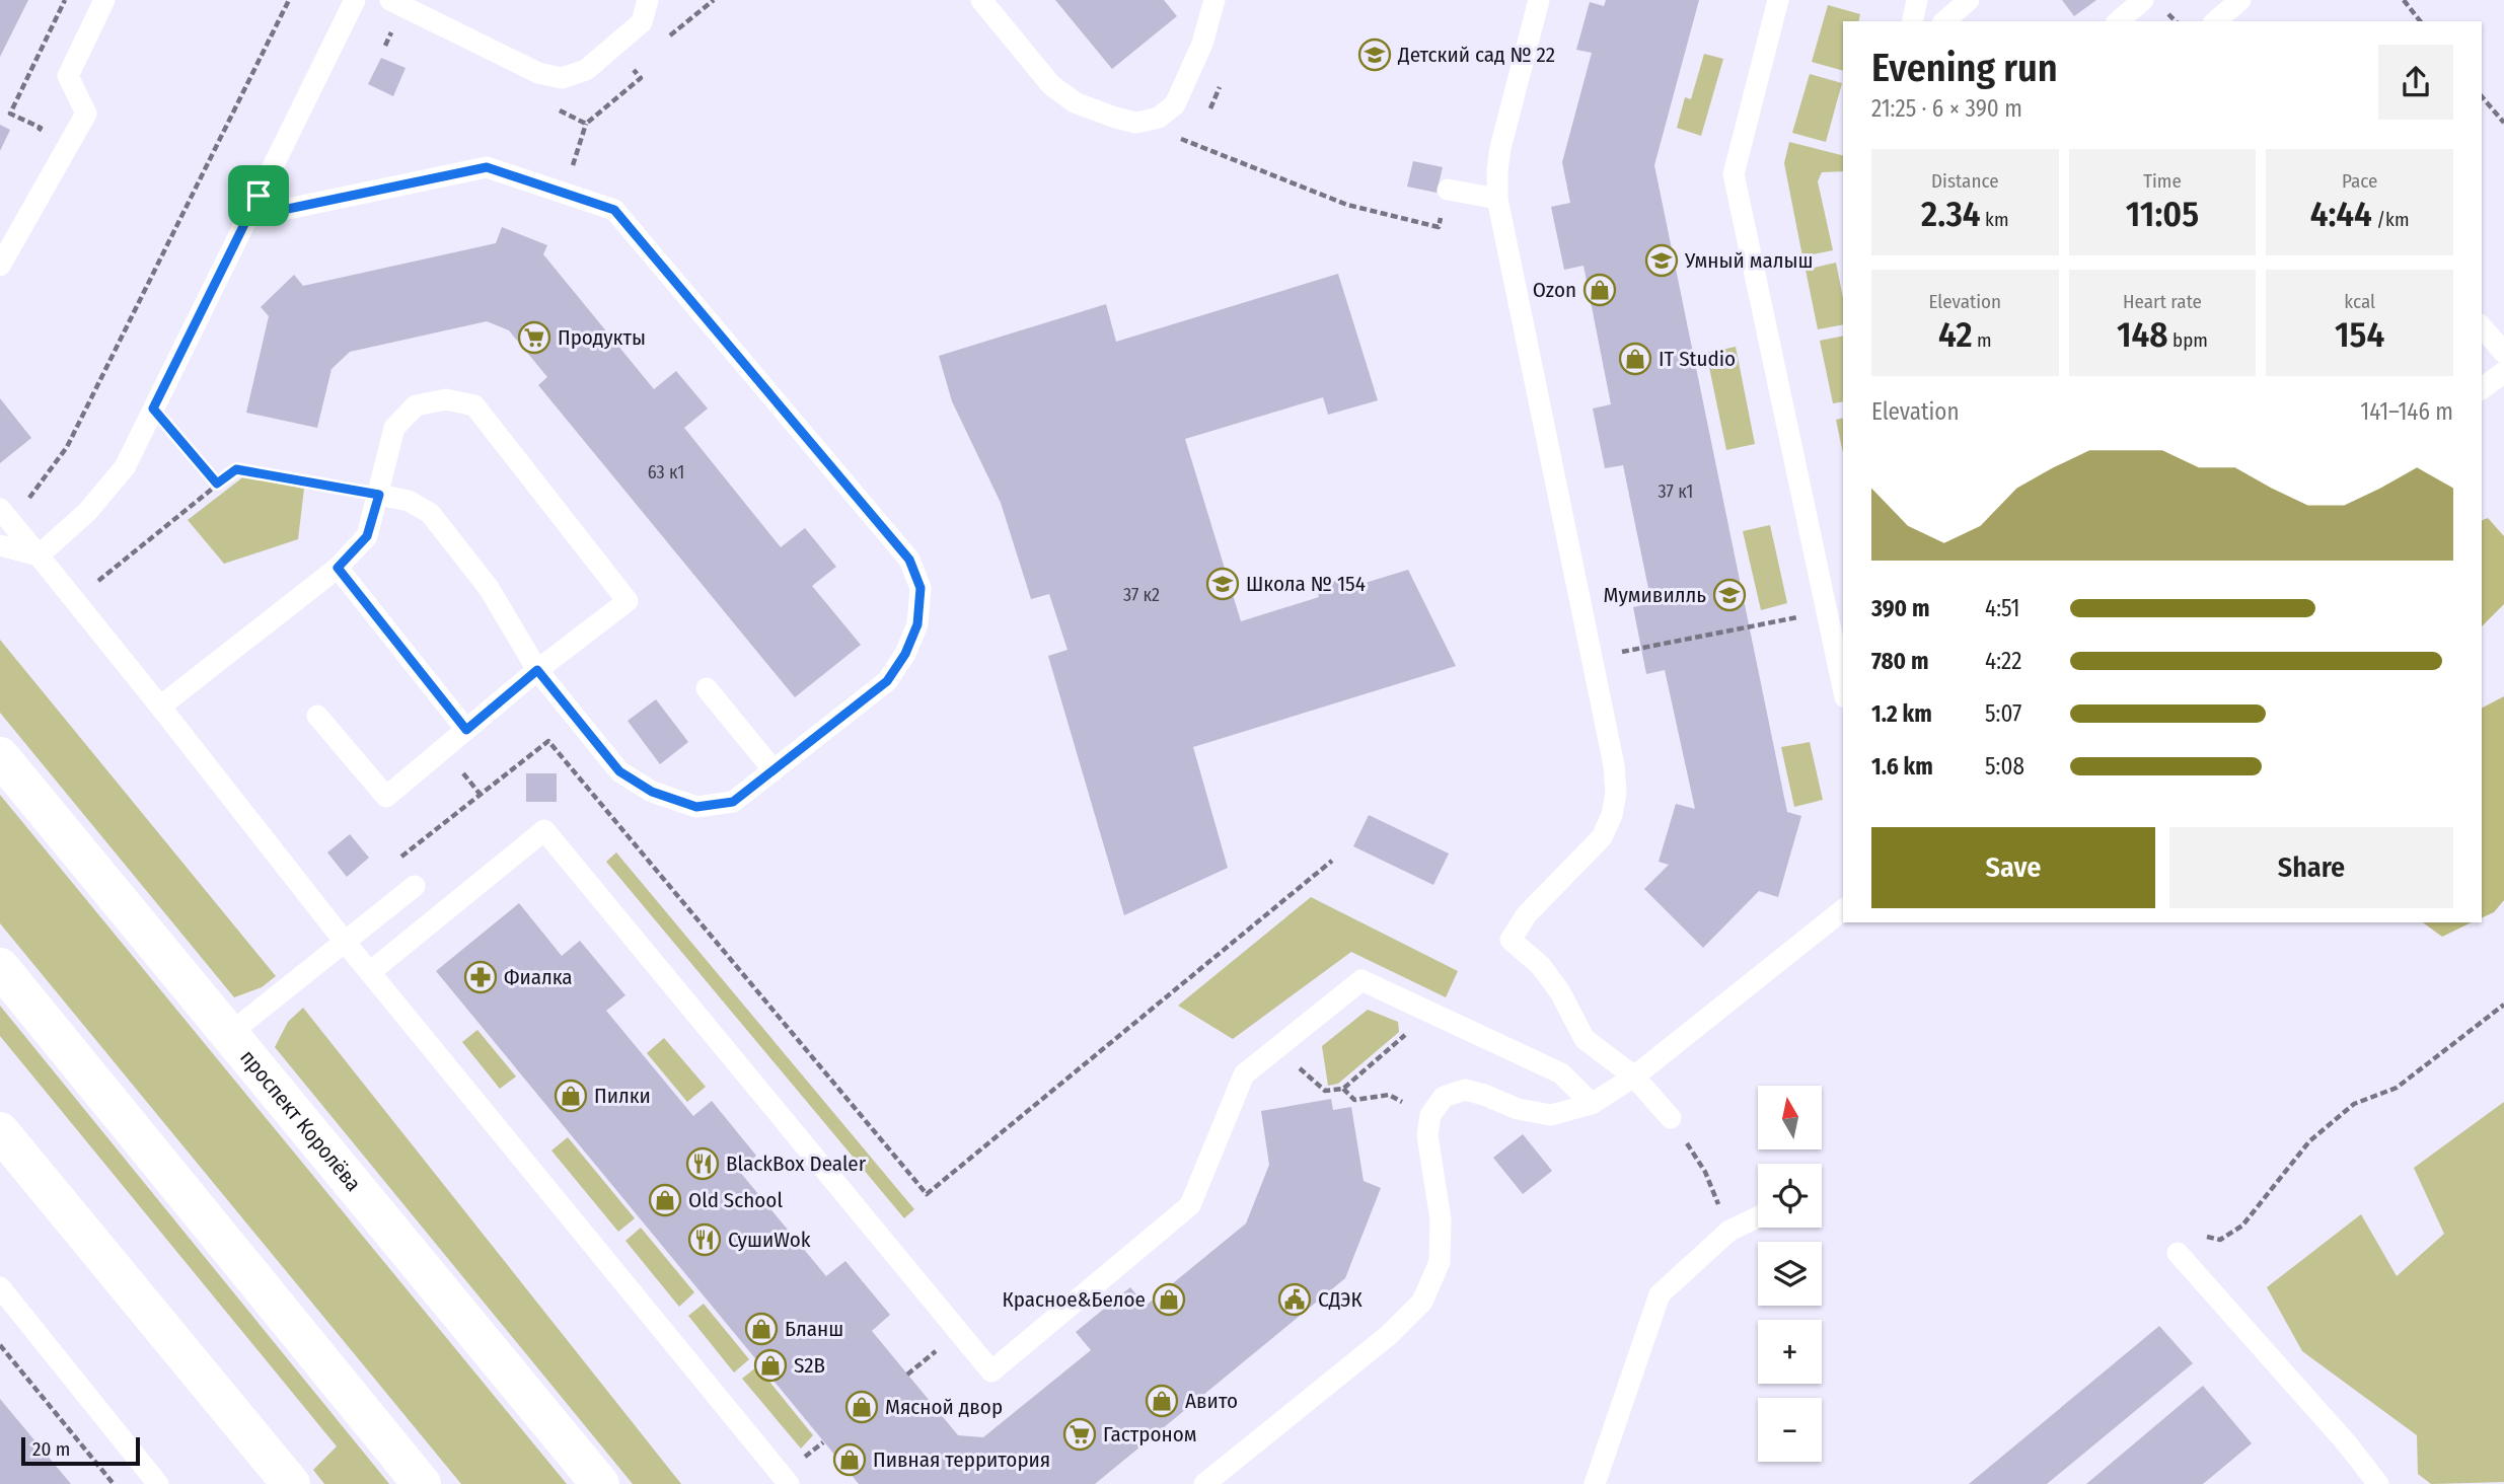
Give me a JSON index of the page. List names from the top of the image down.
{
  "streets": {
    "street": ["проспект Королёва"]
  },
  "places": {
    "school or university": [
      "Детский сад № 22",
      "Умный малыш",
      "Школа № 154",
      "Мумивилль"
    ],
    "shop": [
      "Ozon",
      "IT Studio",
      "Пилки",
      "Old School",
      "Красное&Белое",
      "Бланш",
      "S2B",
      "Авито",
      "Мясной двор",
      "Пивная территория"
    ],
    "supermarket": ["Продукты", "Гастроном"],
    "pharmacy": ["Фиалка"],
    "restaurant": ["BlackBox Dealer", "СушиWok"],
    "public building": ["СДЭК"]
  },
  "house_numbers": ["63 к1", "37 к1", "37 к2"],
  "scale_bar": "20 m",
  "north": "top",
  "page": {
    "heading": ["Evening run", "21:25 · 6 × 390 m"],
    "stats": [
      ["Distance", "2.34 km"],
      ["Time", "11:05"],
      ["Pace", "4:44 /km"],
      ["Elevation", "42 m"],
      ["Heart rate", "148 bpm"],
      ["kcal", "154"]
    ],
    "chart": ["Elevation", "141–146 m"],
    "list": [
      {
        "name": "390 m",
        "note": "4:51"
      },
      {
        "name": "780 m",
        "note": "4:22"
      },
      {
        "name": "1.2 km",
        "note": "5:07"
      },
      {
        "name": "1.6 km",
        "note": "5:08"
      }
    ],
    "buttons": ["Save", "Share"],
    "map_buttons": ["+", "−"],
    "scale": "20 m"
  }
}
